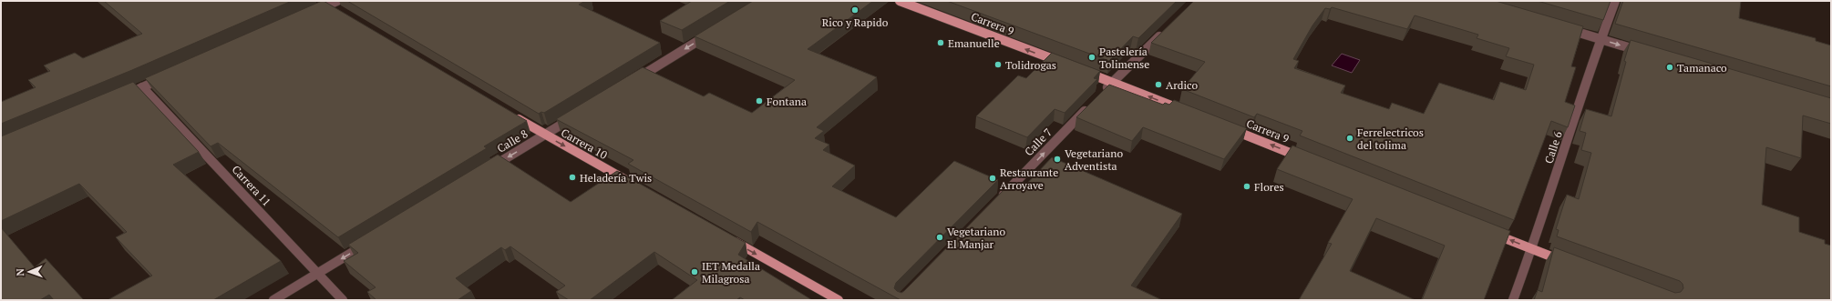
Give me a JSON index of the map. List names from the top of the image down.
{
  "streets": {
    "main road": ["Carrera 9", "Carrera 10"],
    "street": [
      "Calle 8",
      "Calle 7",
      "Calle 6",
      "Carrera 11"
    ]
  },
  "crossings": [
    ["Calle 8", "Carrera 10"]
  ],
  "one_way": [
    "Carrera 9",
    "Calle 8",
    "Calle 7",
    "Carrera 10"
  ],
  "places": [
    "Rico y Rapido",
    "Emanuelle",
    "Pastelería Tolimense",
    "Tolidrogas",
    "Tamanaco",
    "Ardico",
    "Fontana",
    "Ferrelectricos del tolima",
    "Vegetariano Adventista",
    "Heladería Twis",
    "Restaurante Arroyave",
    "Flores",
    "Vegetariano El Manjar",
    "IET Medalla Milagrosa"
  ],
  "north": "left"
}
